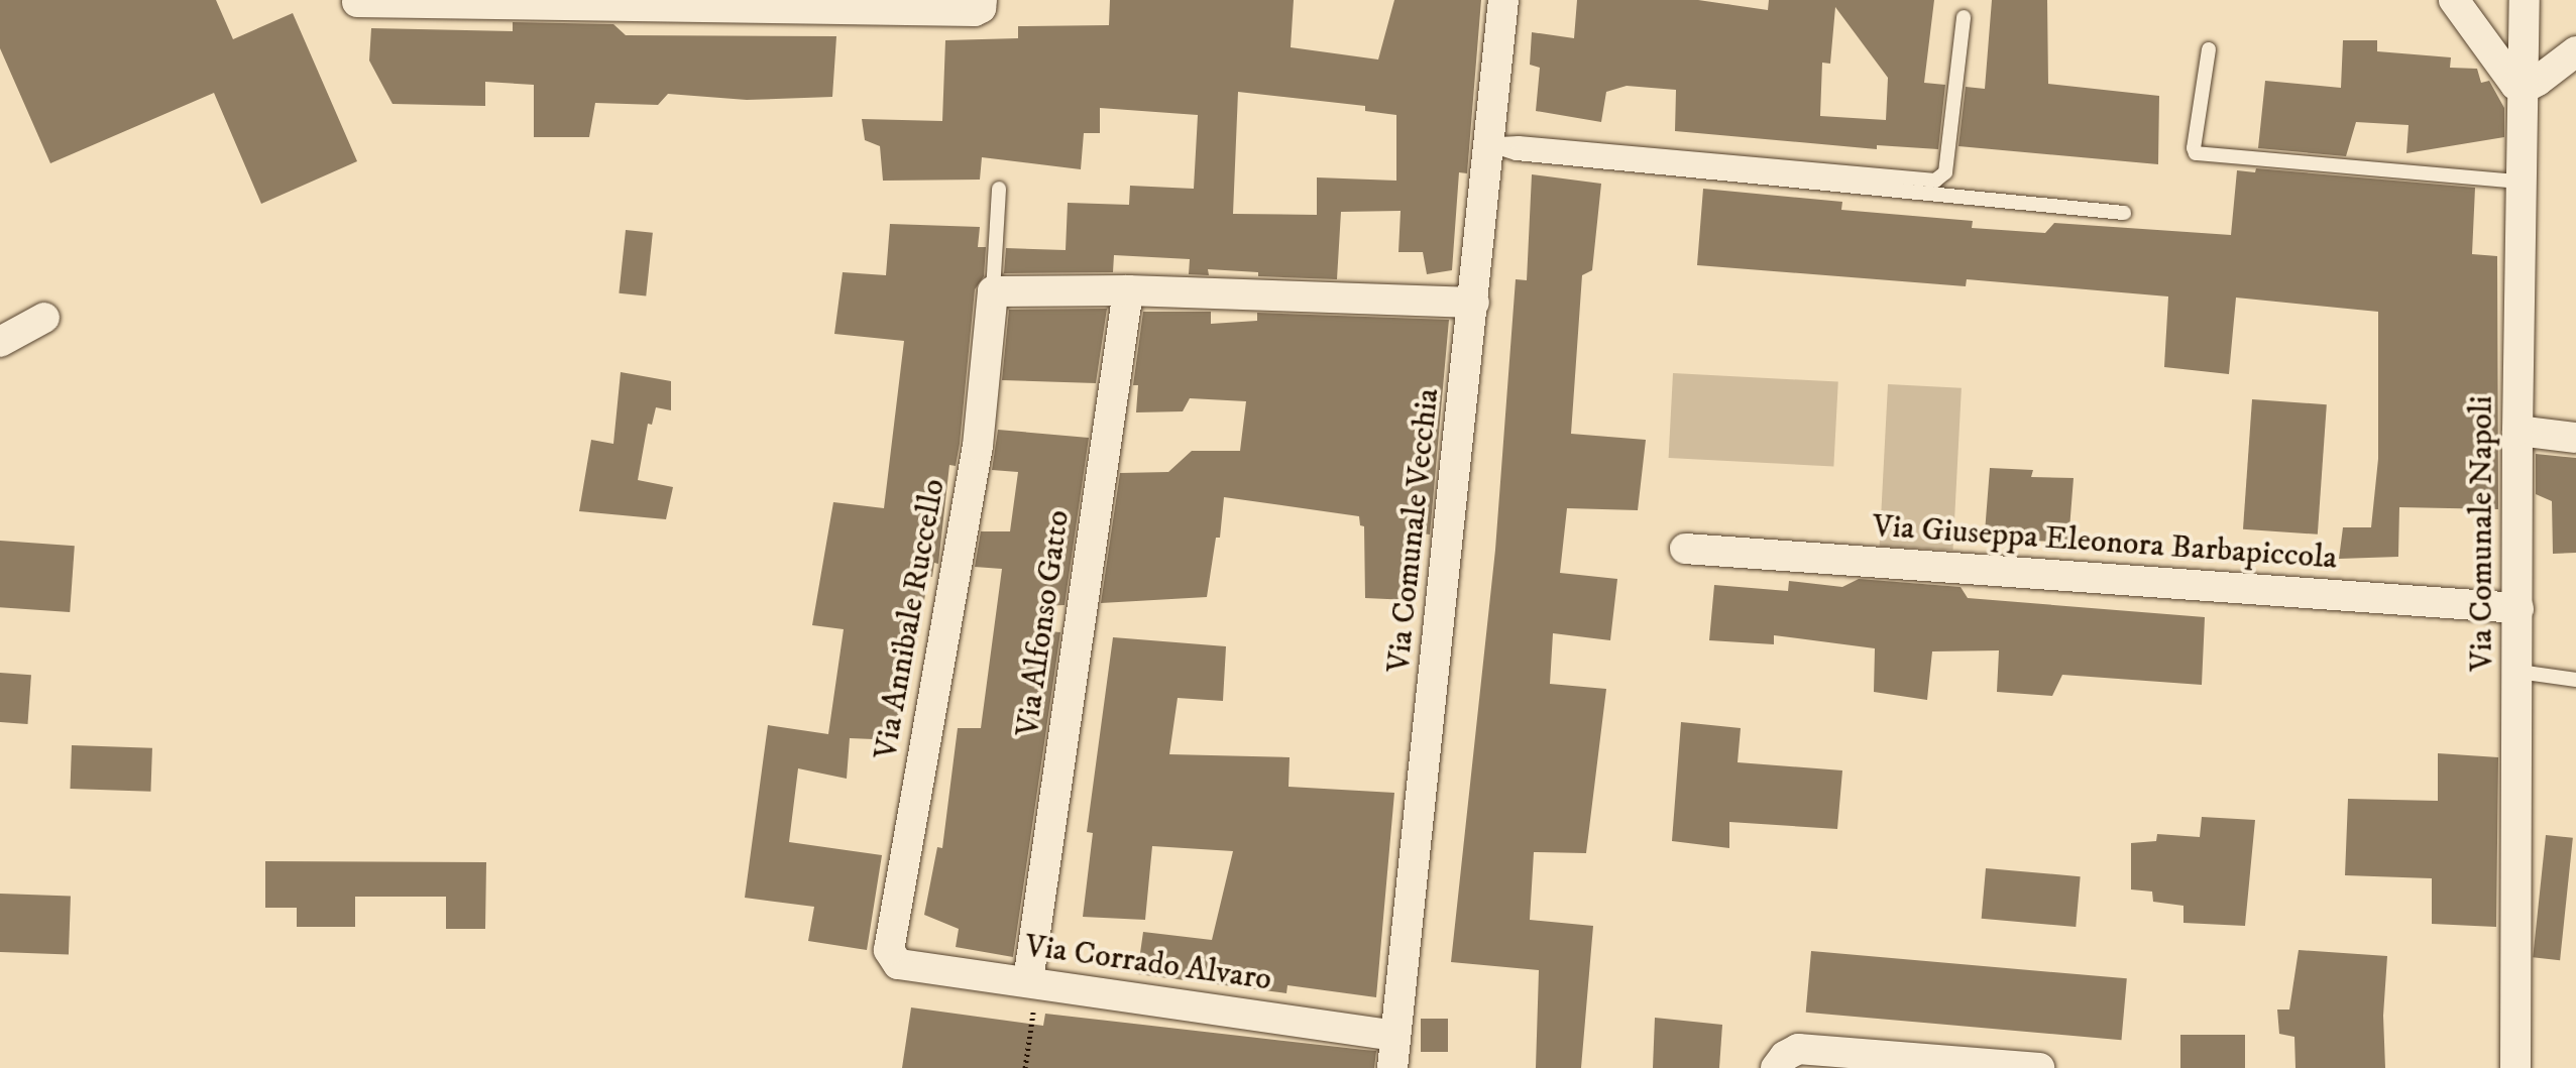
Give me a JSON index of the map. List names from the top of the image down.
{
  "streets": {
    "street": [
      "Via Comunale Vecchia",
      "Via Comunale Napoli",
      "Via Giuseppa Eleonora Barbapiccola",
      "Via Annibale Ruccello",
      "Via Alfonso Gatto",
      "Via Corrado Alvaro"
    ]
  },
  "crossings": [
    ["Via Comunale Vecchia", "Via Corrado Alvaro"],
    ["Via Comunale Napoli", "Via Giuseppa Eleonora Barbapiccola"],
    ["Via Annibale Ruccello", "Via Corrado Alvaro"],
    ["Via Alfonso Gatto", "Via Corrado Alvaro"]
  ]
}
